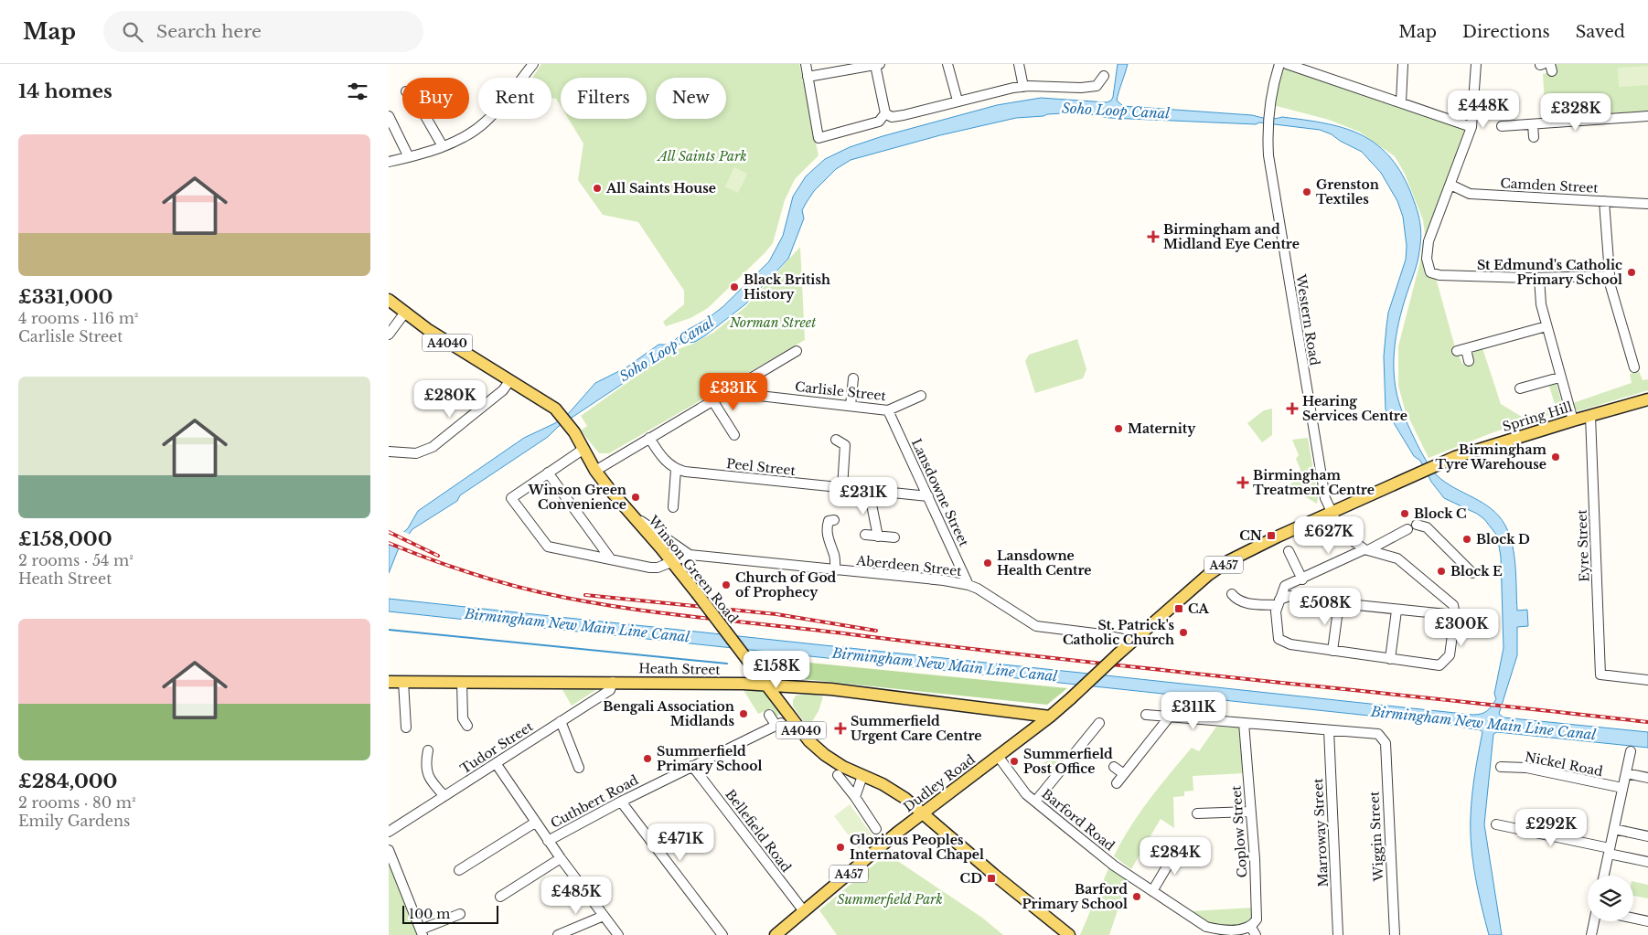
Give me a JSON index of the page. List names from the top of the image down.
{
  "streets": {
    "main road": [
      "A4040",
      "Spring Hill",
      "A457",
      "Winson Green Road",
      "Heath Street",
      "Dudley Road"
    ],
    "street": [
      "Camden Street",
      "Western Road",
      "Carlisle Street",
      "Peel Street",
      "Lansdowne Street",
      "Eyre Street",
      "Aberdeen Street",
      "Tudor Street",
      "Nickel Road",
      "Cuthbert Road",
      "Barford Road",
      "Bellefield Road",
      "Coplow Street",
      "Marroway Street",
      "Wiggin Street"
    ]
  },
  "crossings": [
    ["Western Road", "Dudley Road"],
    ["A4040", "Winson Green Road"],
    ["Carlisle Street", "Lansdowne Street"],
    ["Spring Hill", "Eyre Street"],
    ["Spring Hill", "Dudley Road"],
    ["Peel Street", "Lansdowne Street"],
    ["Lansdowne Street", "Aberdeen Street"],
    ["Aberdeen Street", "Winson Green Road"],
    ["Aberdeen Street", "Dudley Road"],
    ["Winson Green Road", "Heath Street"],
    ["Winson Green Road", "Dudley Road"],
    ["Heath Street", "Tudor Street"],
    ["Heath Street", "Dudley Road"],
    ["Dudley Road", "Barford Road"],
    ["Dudley Road", "Bellefield Road"],
    ["Cuthbert Road", "Bellefield Road"],
    ["Barford Road", "Coplow Street"],
    ["Marroway Street", "Wiggin Street"]
  ],
  "water": ["Soho Loop Canal", "Birmingham New Main Line Canal"],
  "parks": ["All Saints Park", "Norman Street", "Summerfield Park"],
  "places": {
    "other": [
      "All Saints House",
      "Grenston Textiles",
      "St Edmund's Catholic Primary School",
      "Black British History",
      "Maternity",
      "Birmingham Tyre Warehouse",
      "Winson Green Convenience",
      "Block C",
      "Block D",
      "Lansdowne Health Centre",
      "Block E",
      "Church of God of Prophecy",
      "St. Patrick's Catholic Church",
      "Bengali Association Midlands",
      "Summerfield Primary School",
      "Summerfield Post Office",
      "Glorious Peoples Internatoval Chapel",
      "Barford Primary School"
    ],
    "health": [
      "Birmingham and Midland Eye Centre",
      "Hearing Services Centre",
      "Birmingham Treatment Centre",
      "Summerfield Urgent Care Centre"
    ],
    "transit": ["CN", "CA", "CD"]
  },
  "scale_bar": "100 m",
  "page": {
    "header": "Map",
    "search": "Search here",
    "nav": ["Map", "Directions", "Saved"],
    "heading": "14 homes",
    "chip": [
      "Buy",
      "Rent",
      "Filters",
      "New"
    ],
    "price": [
      "£448K",
      "£328K",
      "£331K",
      "£280K",
      "£231K",
      "£627K",
      "£508K",
      "£300K",
      "£158K",
      "£311K",
      "£292K",
      "£471K",
      "£284K",
      "£485K"
    ],
    "list": [
      {
        "name": "£331,000",
        "note": "4 rooms · 116 m² · Carlisle Street"
      },
      {
        "name": "£158,000",
        "note": "2 rooms · 54 m² · Heath Street"
      },
      {
        "name": "£284,000",
        "note": "2 rooms · 80 m² · Emily Gardens"
      }
    ],
    "scale": "100 m"
  }
}
